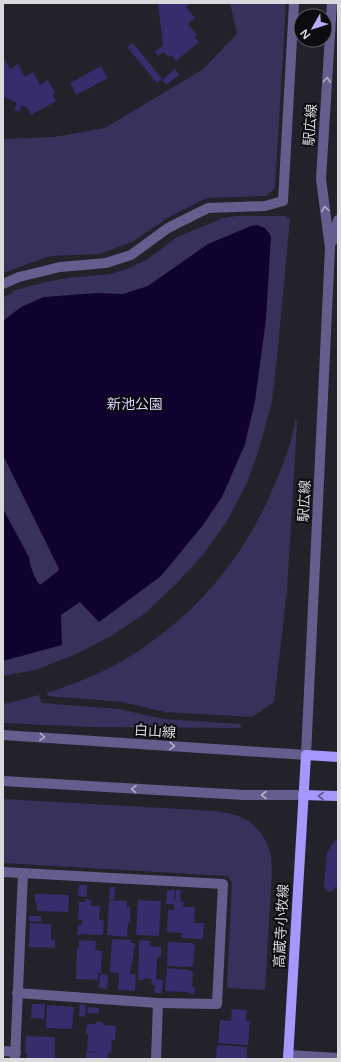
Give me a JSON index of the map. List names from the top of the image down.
{
  "streets": {
    "main road": ["高蔵寺小牧線"],
    "street": ["駅広線", "白山線"]
  },
  "crossings": [
    ["駅広線", "白山線"],
    ["駅広線", "高蔵寺小牧線"],
    ["白山線", "高蔵寺小牧線"]
  ],
  "parks": ["新池公園"],
  "north": "bottom left"
}
